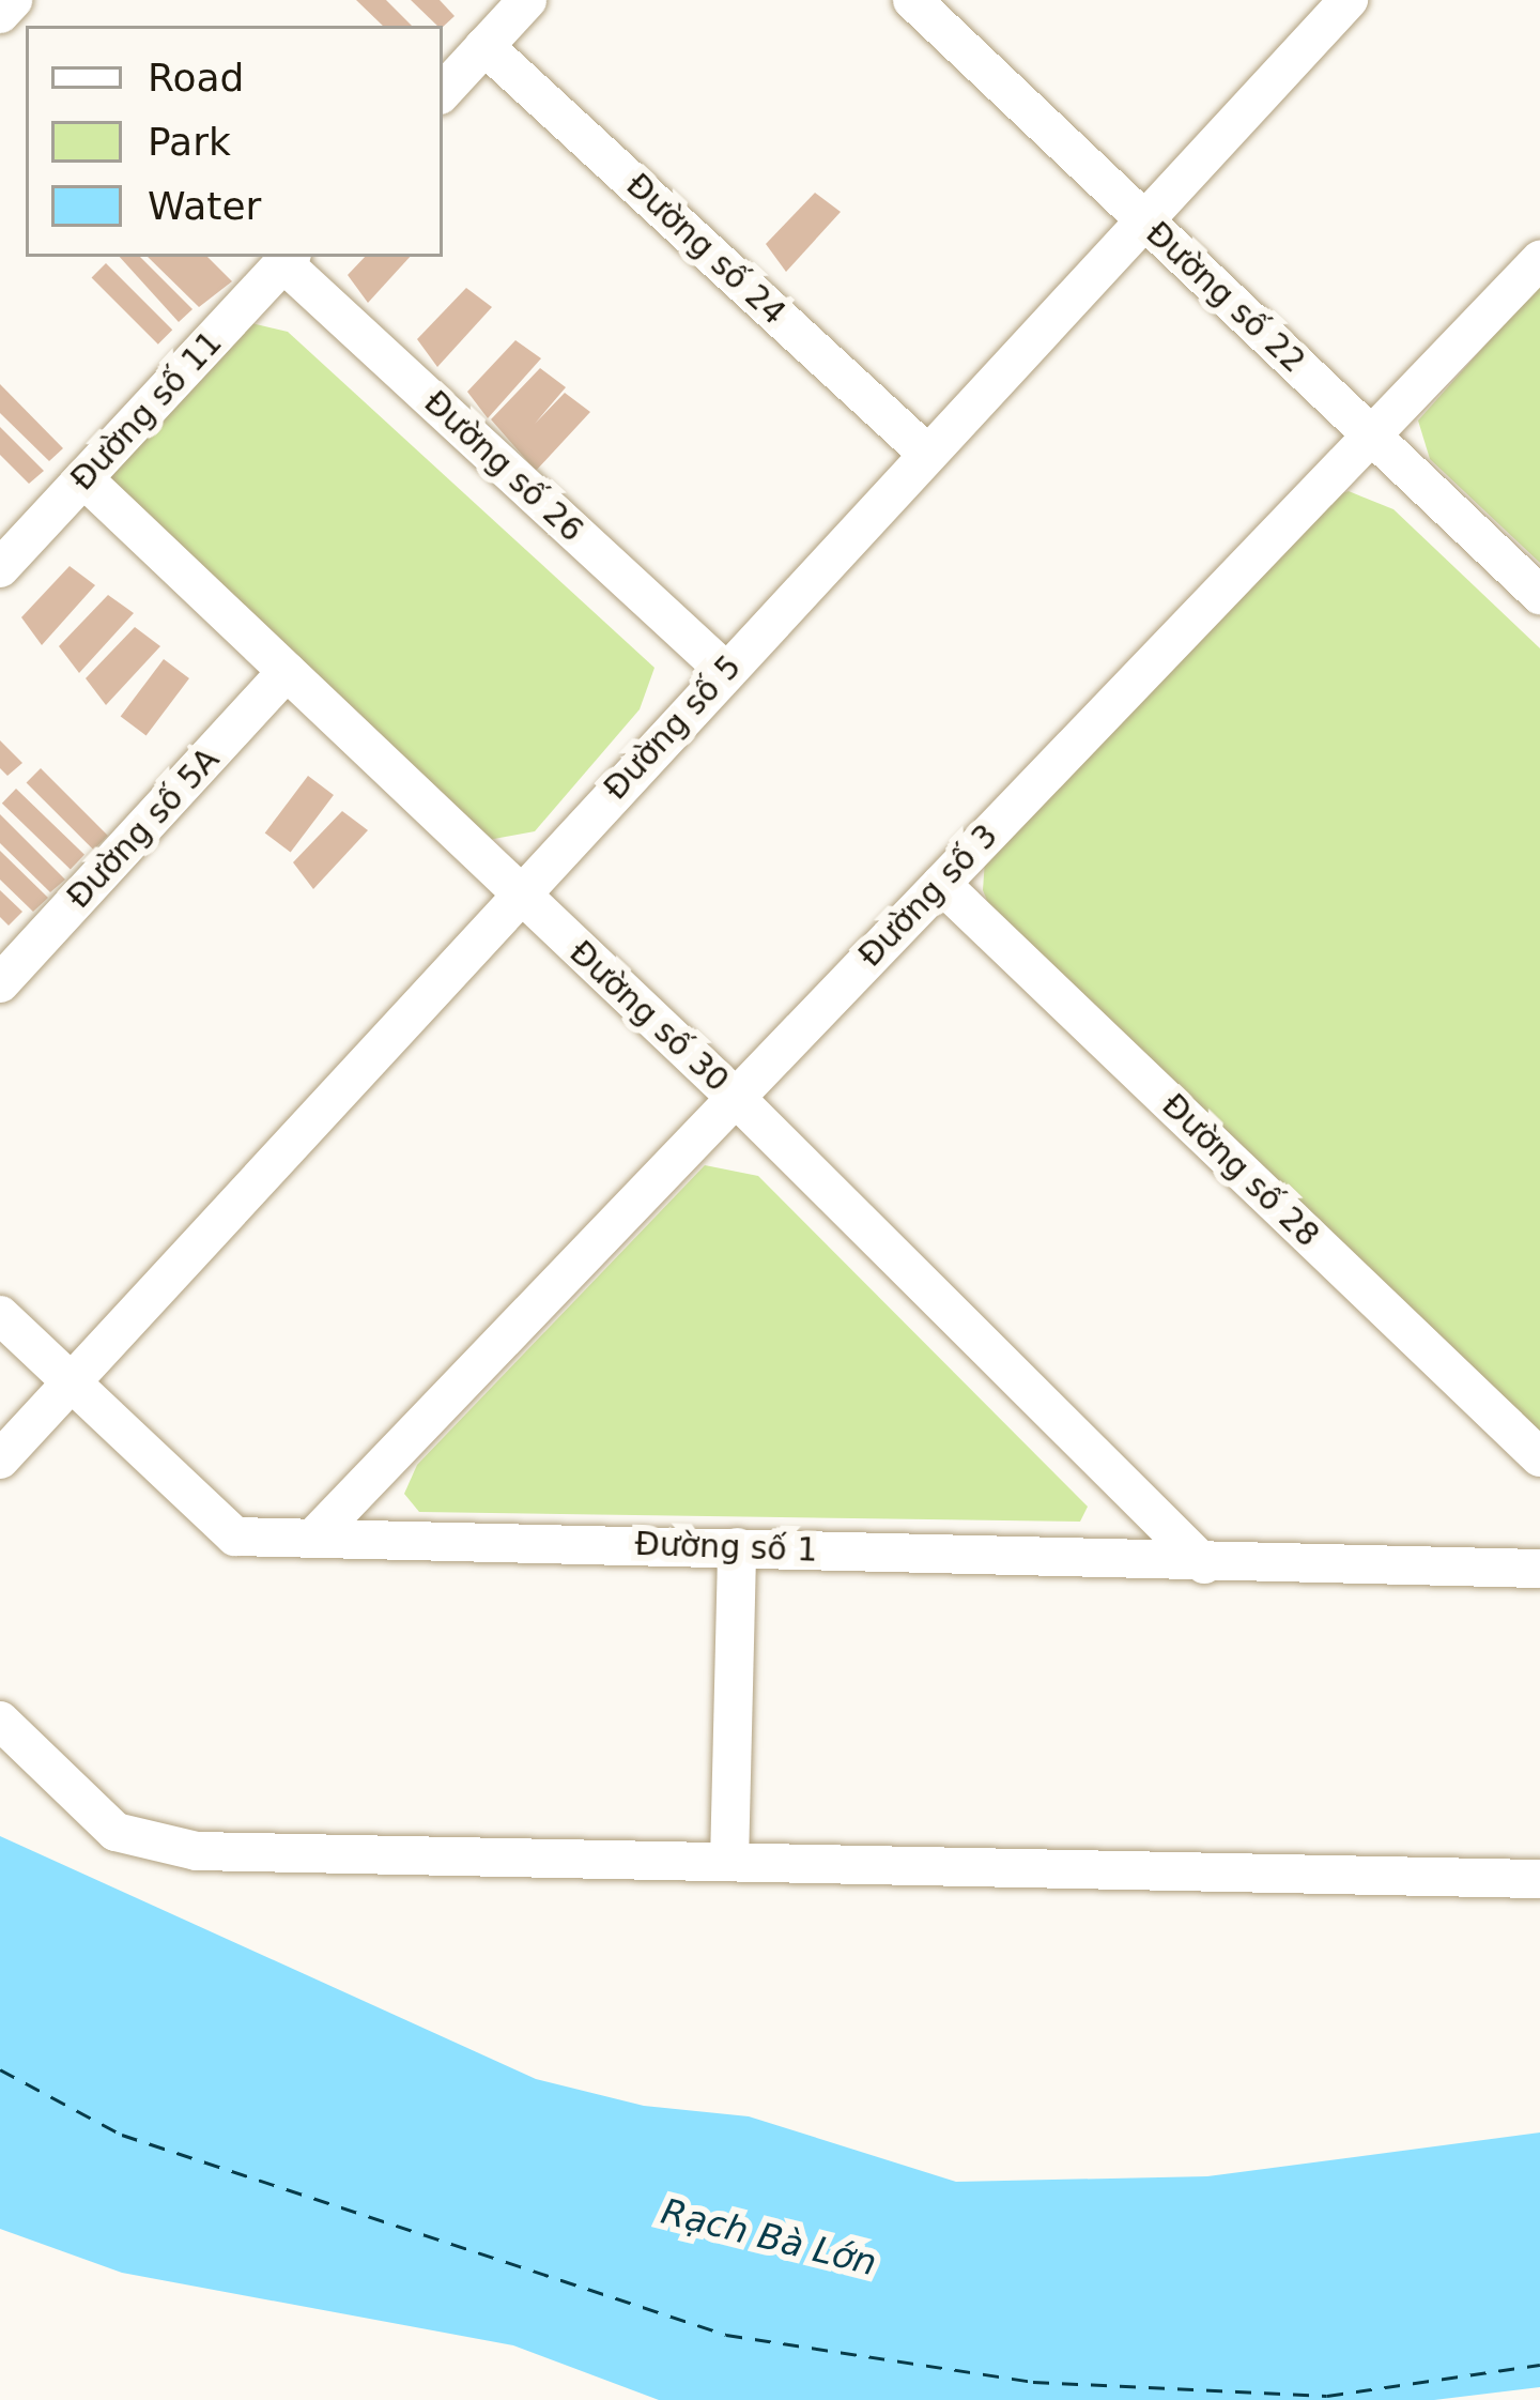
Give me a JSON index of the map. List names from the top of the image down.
{
  "streets": {
    "street": [
      "Đường số 24",
      "Đường số 22",
      "Đường số 11",
      "Đường số 26",
      "Đường số 5",
      "Đường số 5A",
      "Đường số 3",
      "Đường số 30",
      "Đường số 28",
      "Đường số 1"
    ]
  },
  "crossings": [
    ["Đường số 24", "Đường số 5"],
    ["Đường số 22", "Đường số 5"],
    ["Đường số 22", "Đường số 3"],
    ["Đường số 11", "Đường số 26"],
    ["Đường số 11", "Đường số 30"],
    ["Đường số 26", "Đường số 5"],
    ["Đường số 5", "Đường số 30"],
    ["Đường số 5", "Đường số 1"],
    ["Đường số 5A", "Đường số 30"],
    ["Đường số 3", "Đường số 30"],
    ["Đường số 3", "Đường số 28"],
    ["Đường số 3", "Đường số 1"],
    ["Đường số 30", "Đường số 1"]
  ],
  "water": ["Rạch Bà Lớn"],
  "legend": ["Road", "Park", "Water"]
}
